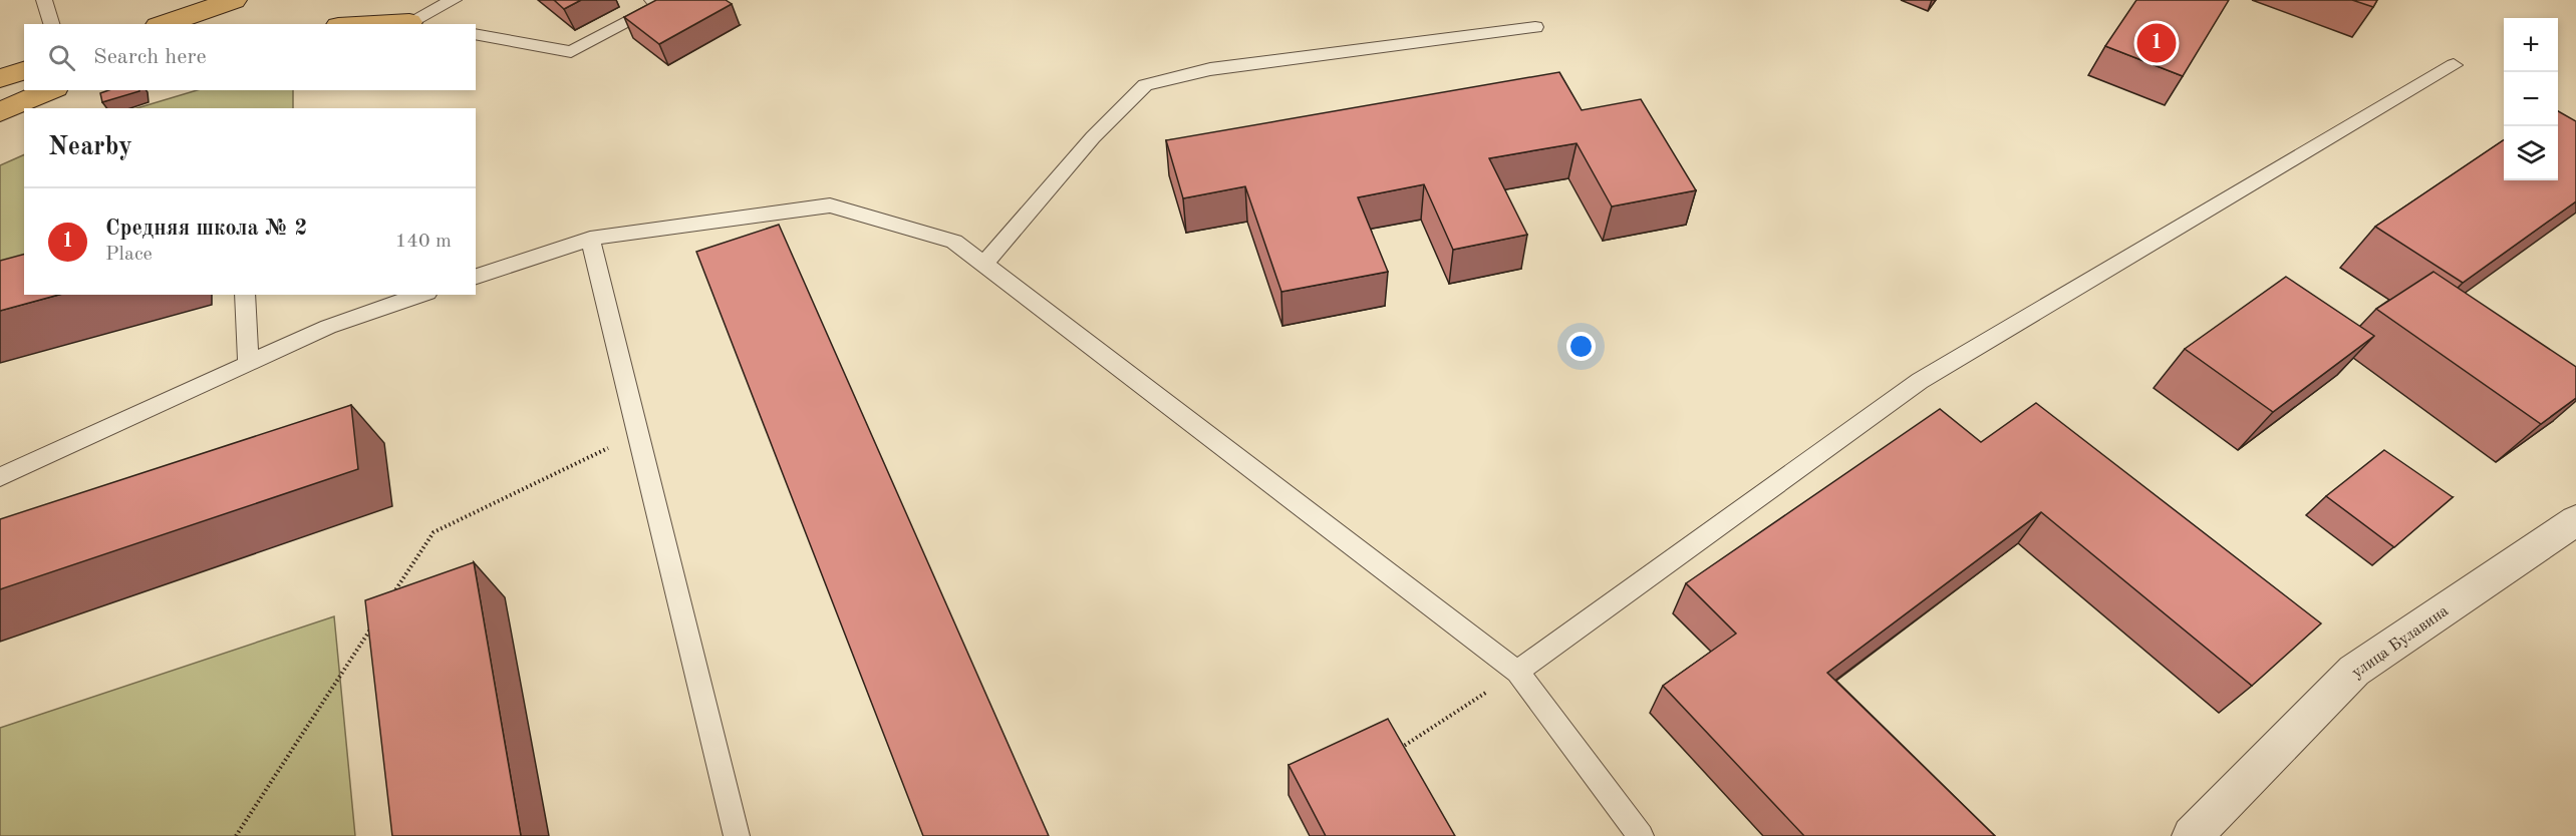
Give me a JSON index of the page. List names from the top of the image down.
{
  "streets": {
    "street": ["улица Булавина"]
  },
  "page": {
    "map_buttons": ["+", "−"],
    "pins": "1",
    "search": "Search here",
    "heading": "Nearby",
    "list": [
      {
        "mark": "1",
        "name": "Средняя школа № 2",
        "note": "Place",
        "value": "140 m"
      }
    ]
  }
}
